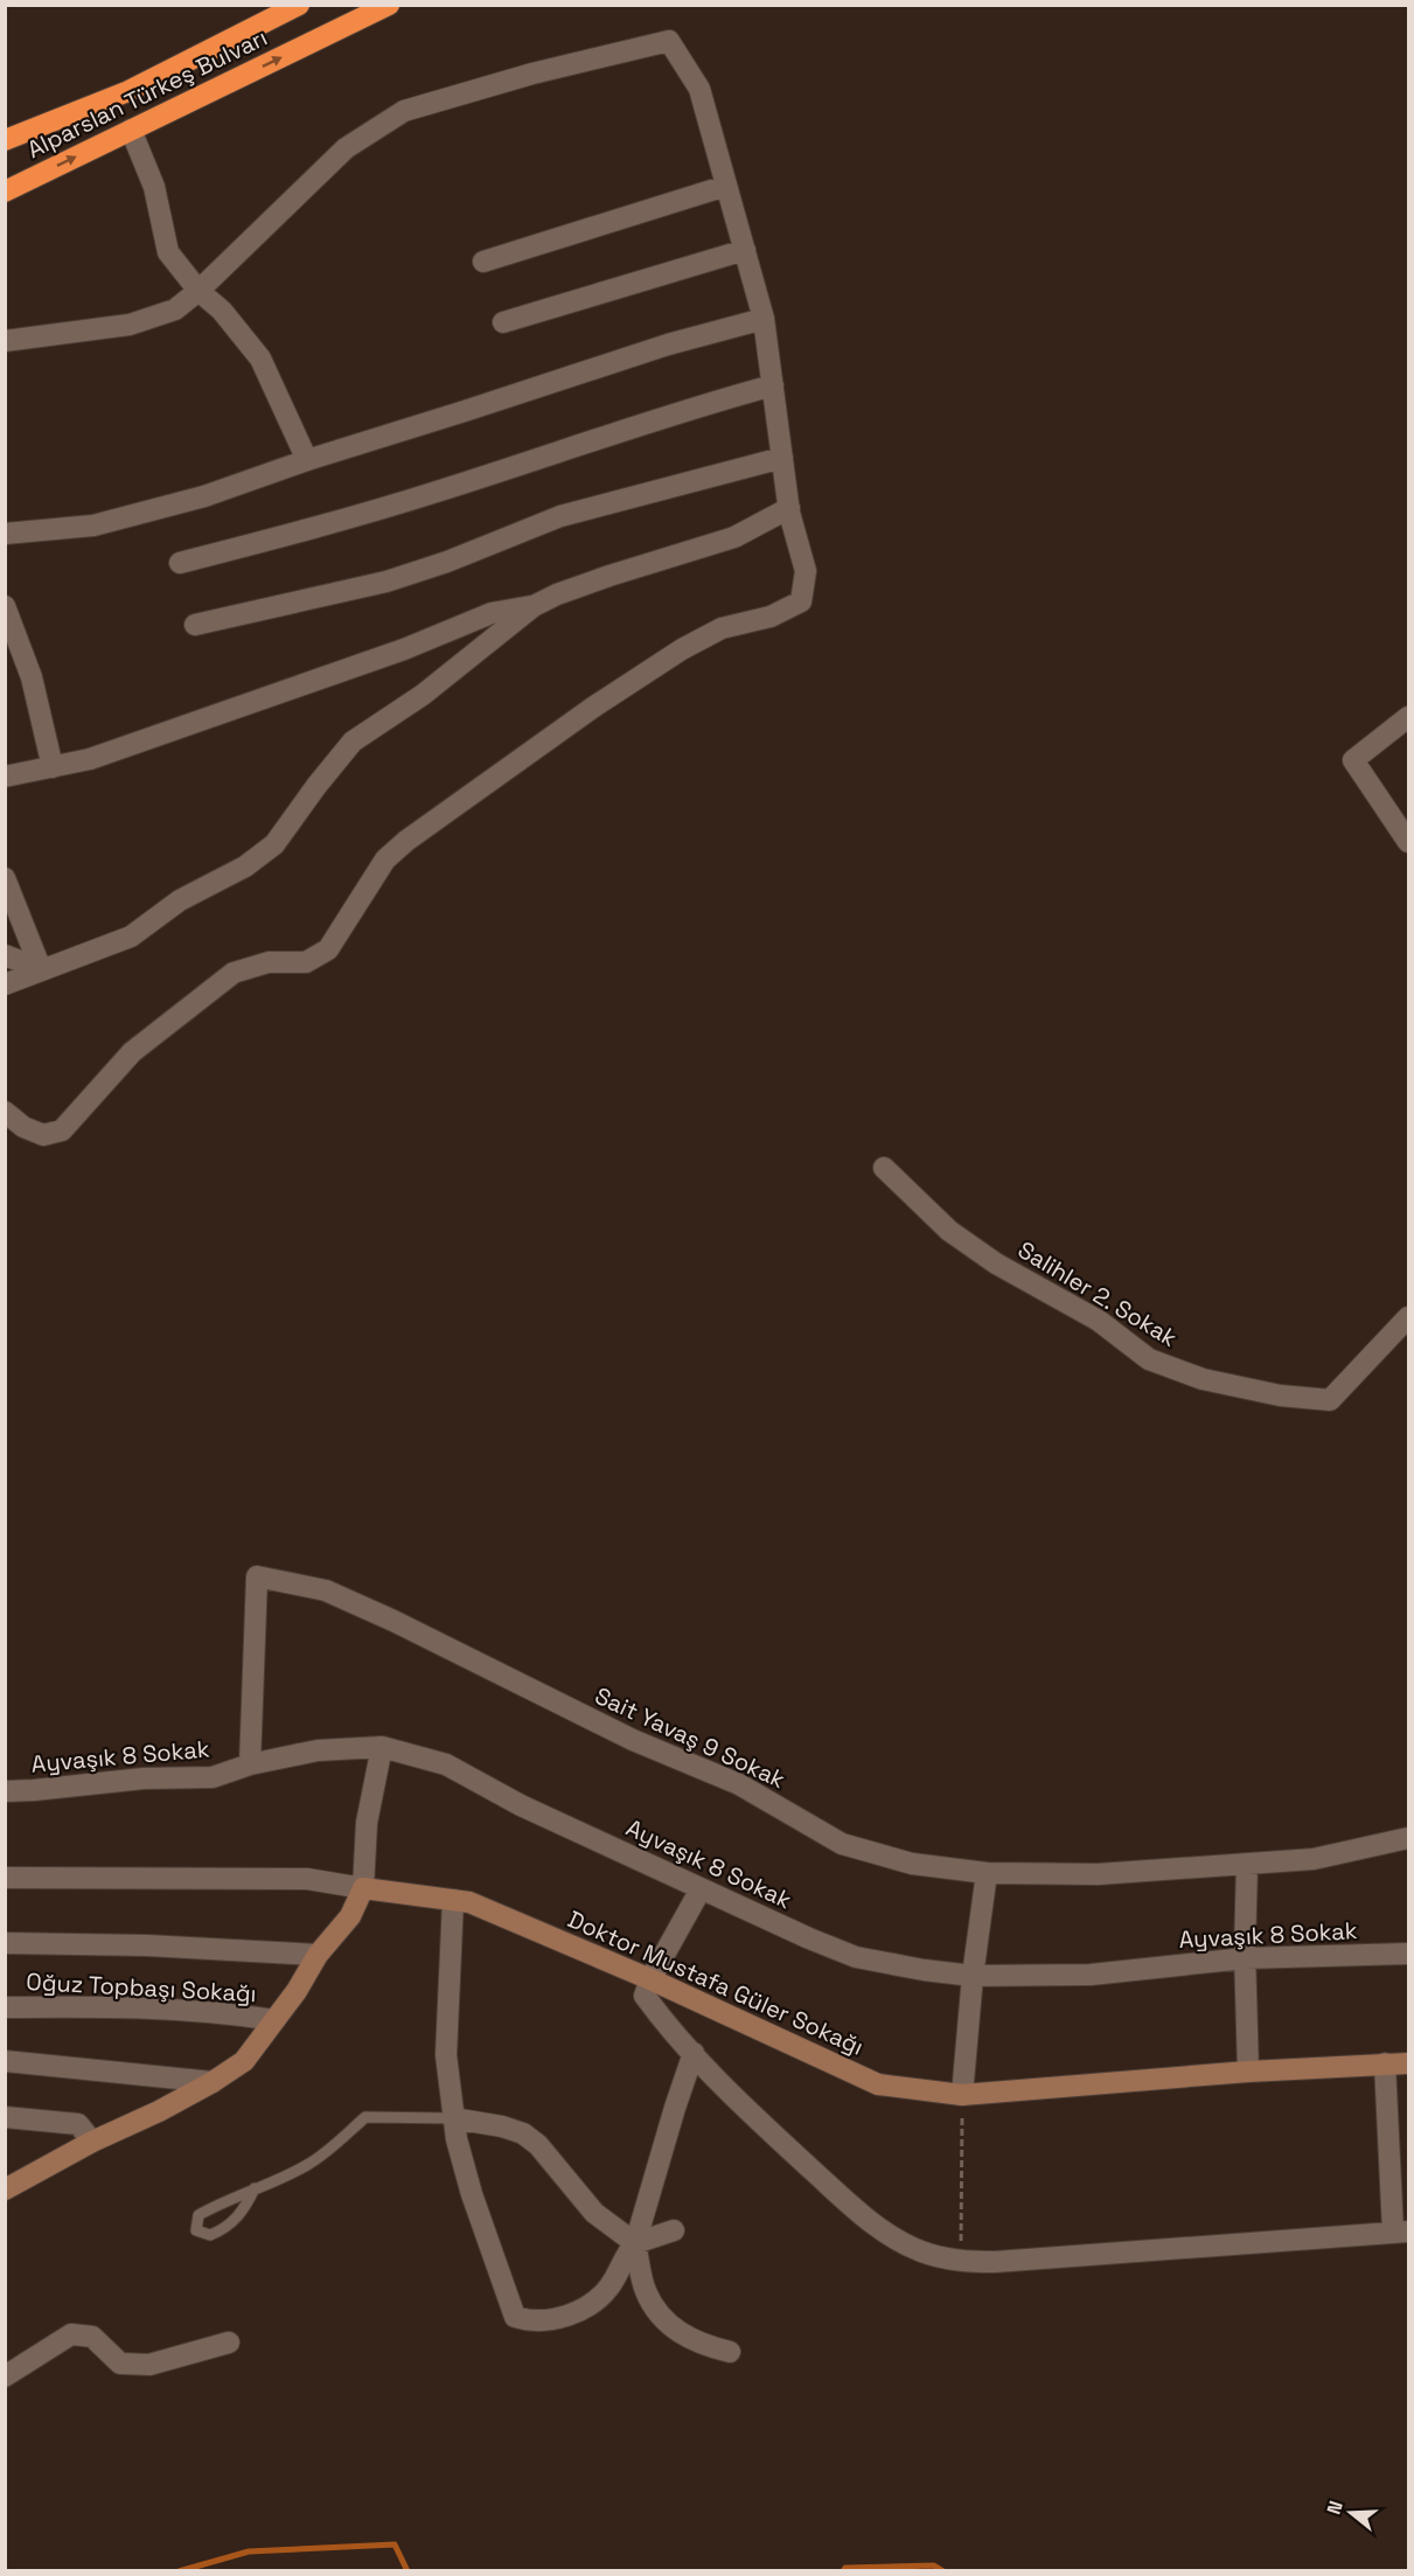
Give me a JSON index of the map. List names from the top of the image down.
{
  "streets": {
    "highway": ["Alparslan Türkeş Bulvarı"],
    "street": [
      "Salihler 2. Sokak",
      "Sait Yavaş 9 Sokak",
      "Ayvaşık 8 Sokak",
      "Doktor Mustafa Güler Sokağı",
      "Oğuz Topbaşı Sokağı"
    ]
  },
  "crossings": [
    ["Sait Yavaş 9 Sokak", "Ayvaşık 8 Sokak"]
  ],
  "north": "left"
}
